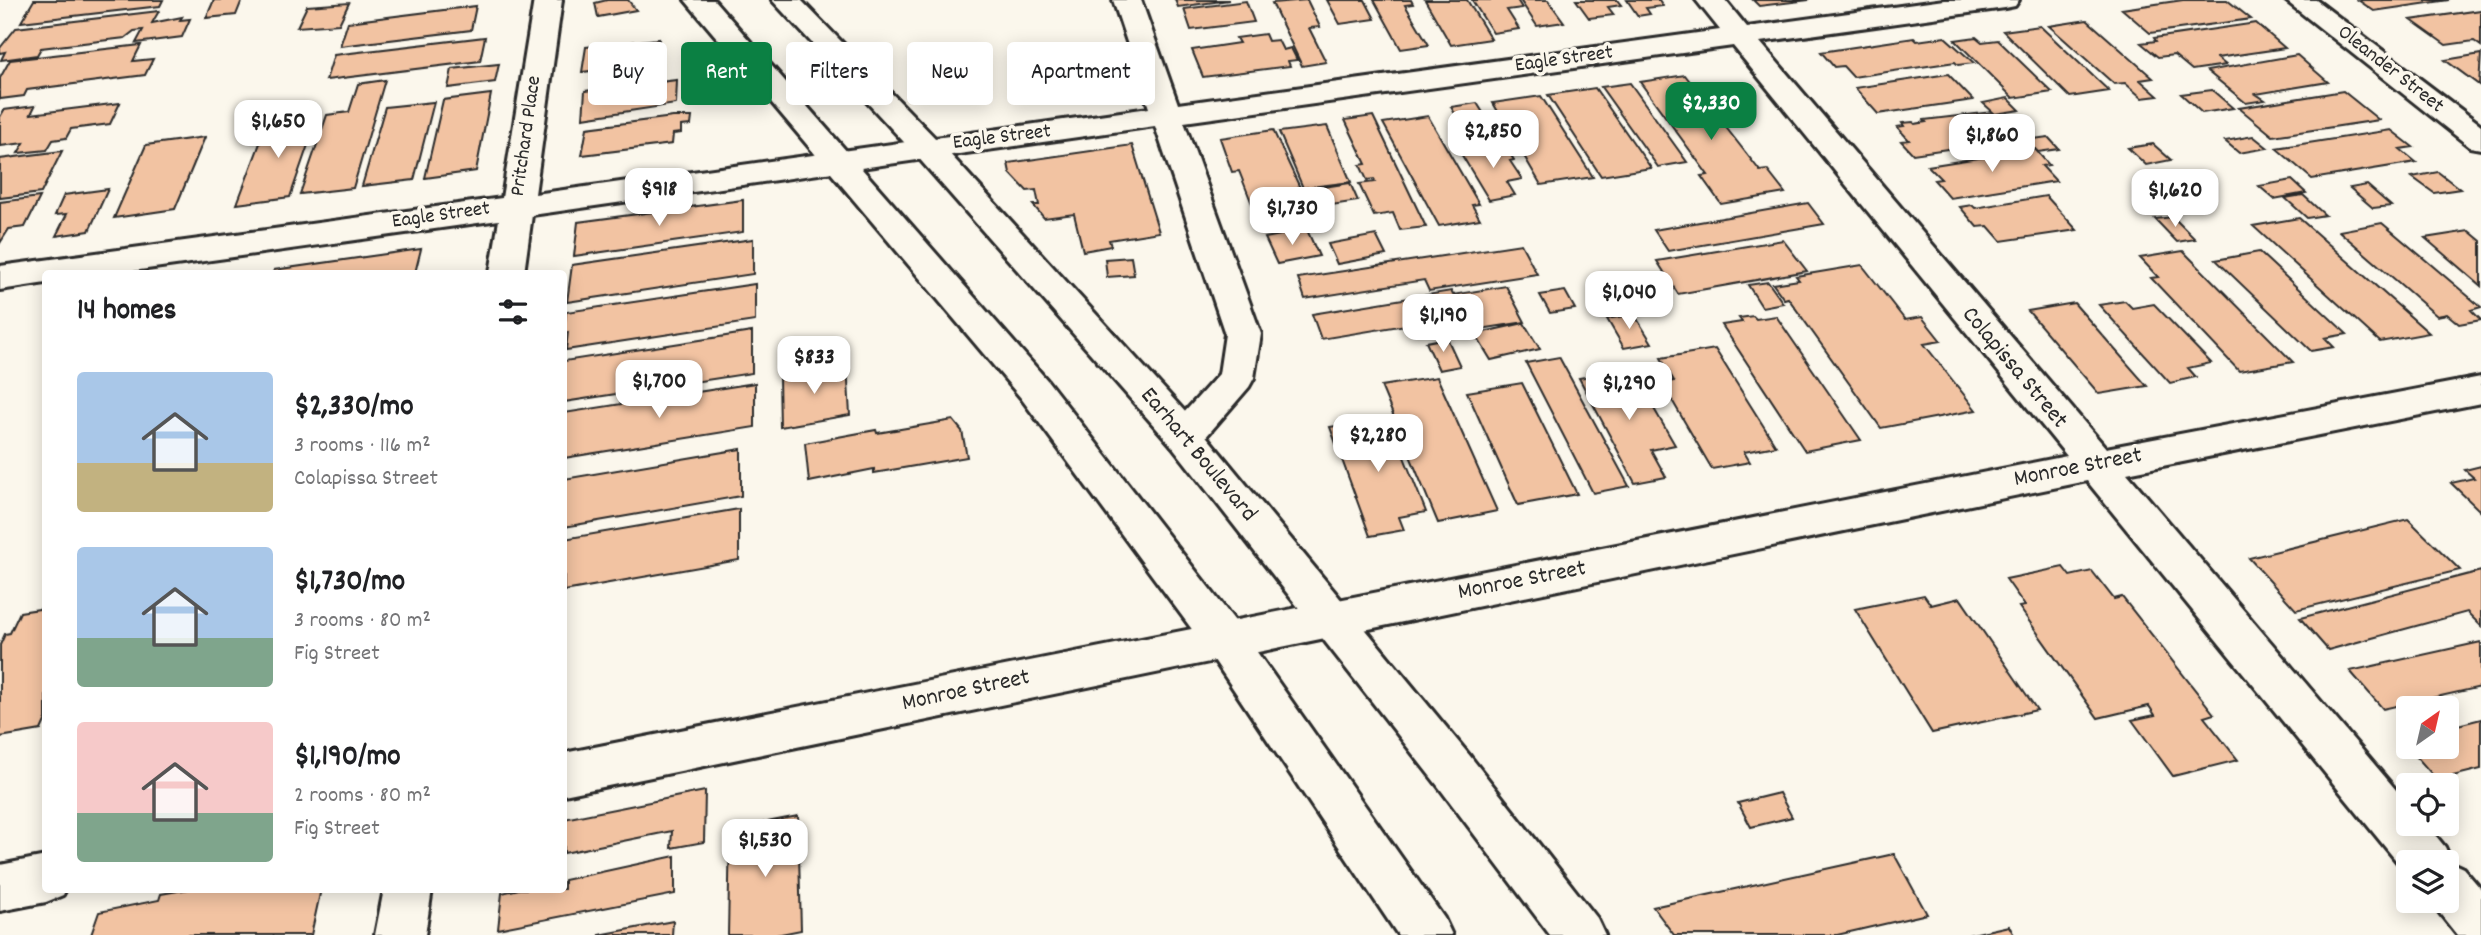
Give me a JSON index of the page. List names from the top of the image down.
{
  "streets": {
    "street": [
      "Eagle Street",
      "Oleander Street",
      "Pritchard Place",
      "Colapissa Street",
      "Earhart Boulevard",
      "Monroe Street"
    ]
  },
  "crossings": [
    ["Eagle Street", "Pritchard Place"],
    ["Eagle Street", "Colapissa Street"],
    ["Eagle Street", "Earhart Boulevard"],
    ["Colapissa Street", "Monroe Street"],
    ["Earhart Boulevard", "Monroe Street"]
  ],
  "north": "top right",
  "page": {
    "chip": [
      "Buy",
      "Rent",
      "Filters",
      "New",
      "Apartment"
    ],
    "price": [
      "$2,330",
      "$1,650",
      "$2,850",
      "$1,860",
      "$918",
      "$1,620",
      "$1,730",
      "$1,040",
      "$1,190",
      "$833",
      "$1,700",
      "$1,290",
      "$2,280",
      "$1,530"
    ],
    "heading": "14 homes",
    "list": [
      {
        "name": "$2,330/mo",
        "note": "3 rooms · 116 m² · Colapissa Street"
      },
      {
        "name": "$1,730/mo",
        "note": "3 rooms · 80 m² · Fig Street"
      },
      {
        "name": "$1,190/mo",
        "note": "2 rooms · 80 m² · Fig Street"
      }
    ]
  }
}
